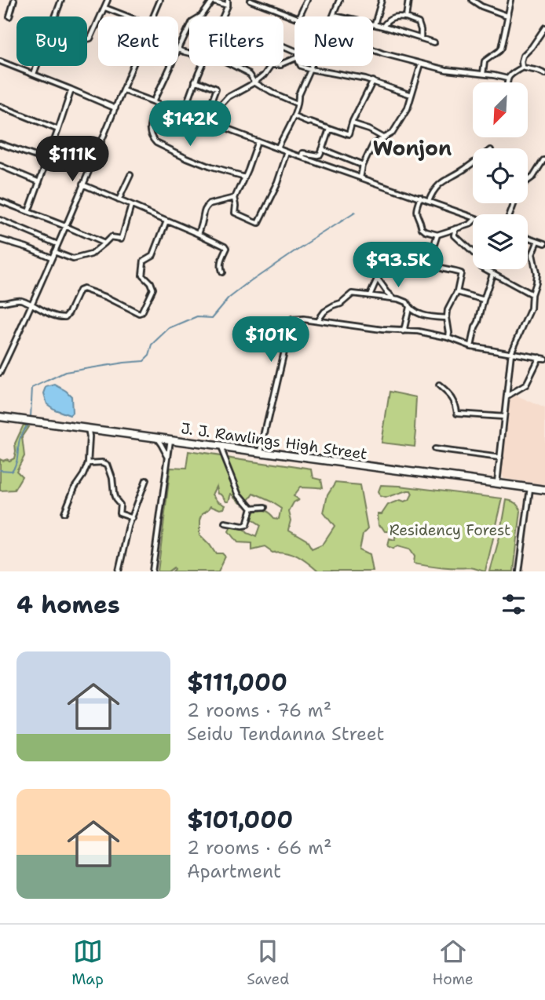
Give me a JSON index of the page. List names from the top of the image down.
{
  "streets": {
    "main road": ["J. J. Rawlings High Street"]
  },
  "districts": ["Wonjon"],
  "parks": ["Residency Forest"],
  "north": "bottom left",
  "page": {
    "chip": [
      "Buy",
      "Rent",
      "Filters",
      "New"
    ],
    "price": [
      "$142K",
      "$111K",
      "$93.5K",
      "$101K"
    ],
    "heading": "4 homes",
    "list": [
      {
        "name": "$111,000",
        "note": "2 rooms · 76 m² · Seidu Tendanna Street"
      },
      {
        "name": "$101,000",
        "note": "2 rooms · 66 m² · Apartment"
      }
    ],
    "tabs": ["Map", "Saved", "Home"]
  }
}
